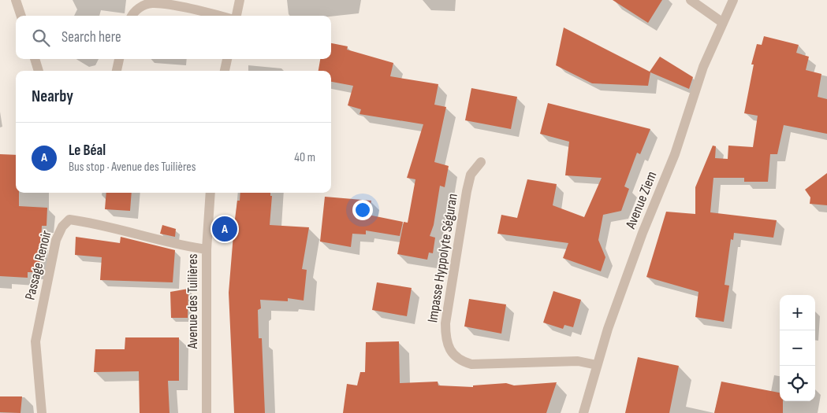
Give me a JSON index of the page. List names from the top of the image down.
{
  "streets": {
    "street": [
      "Avenue Ziem",
      "Impasse Hyppolyte Séguran",
      "Passage Renoir",
      "Avenue des Tuilières"
    ]
  },
  "crossings": [
    ["Avenue Ziem", "Impasse Hyppolyte Séguran"],
    ["Passage Renoir", "Avenue des Tuilières"]
  ],
  "page": {
    "search": "Search here",
    "heading": "Nearby",
    "list": [
      {
        "mark": "A",
        "name": "Le Béal",
        "note": "Bus stop · Avenue des Tuilières",
        "value": "40 m"
      }
    ],
    "pins": "A",
    "map_buttons": ["+", "−"]
  }
}
